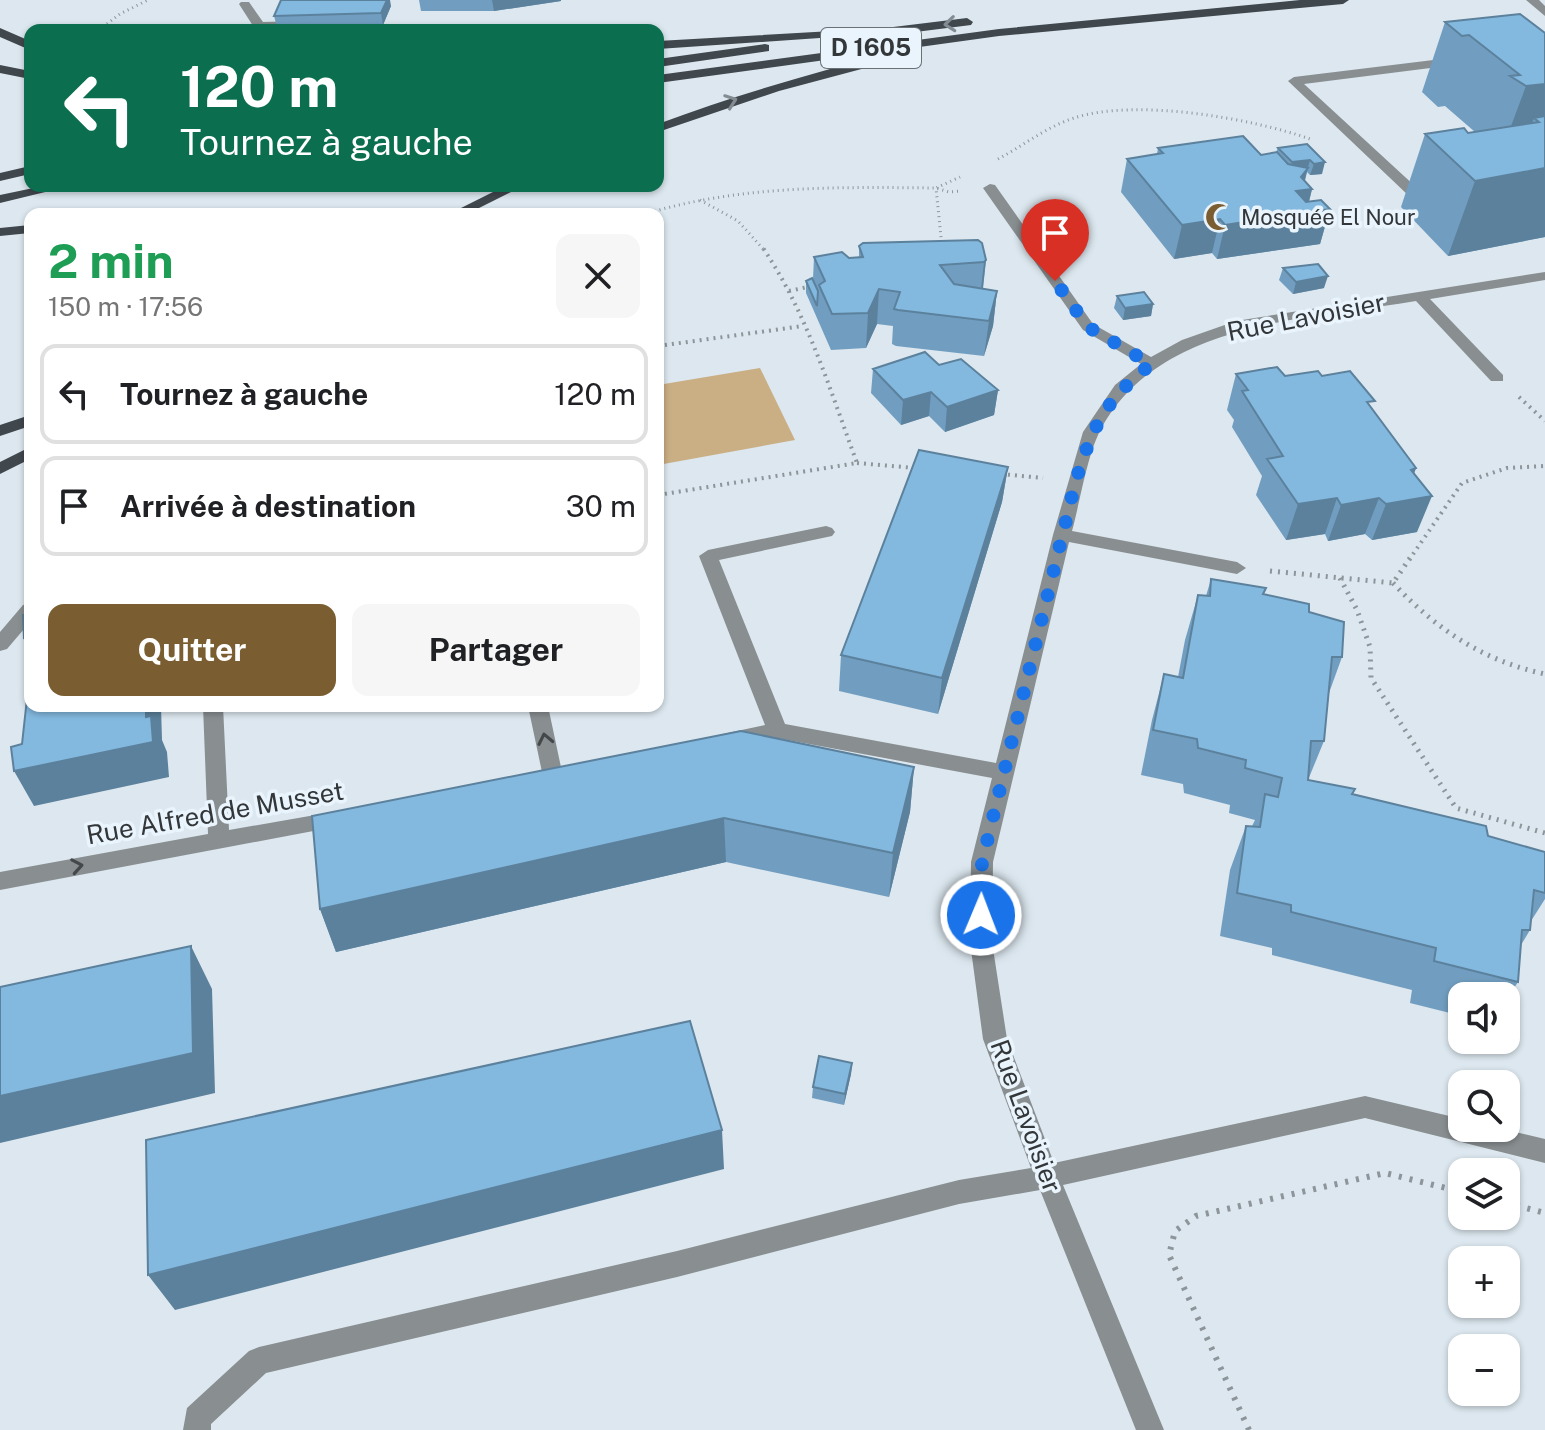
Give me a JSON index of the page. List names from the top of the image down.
{
  "streets": {
    "main road": ["D 1605"],
    "street": ["Rue Lavoisier", "Rue Alfred de Musset"]
  },
  "one_way": ["Rue Alfred de Musset"],
  "places": {
    "mosque": ["Mosquée El Nour"]
  },
  "page": {
    "turn": ["120 m", "Tournez à gauche"],
    "heading": ["2 min", "150 m · 17:56"],
    "list": [
      {
        "name": "Tournez à gauche",
        "value": "120 m"
      },
      {
        "name": "Arrivée à destination",
        "value": "30 m"
      }
    ],
    "buttons": ["Quitter", "Partager"],
    "map_buttons": ["+", "−"]
  }
}
